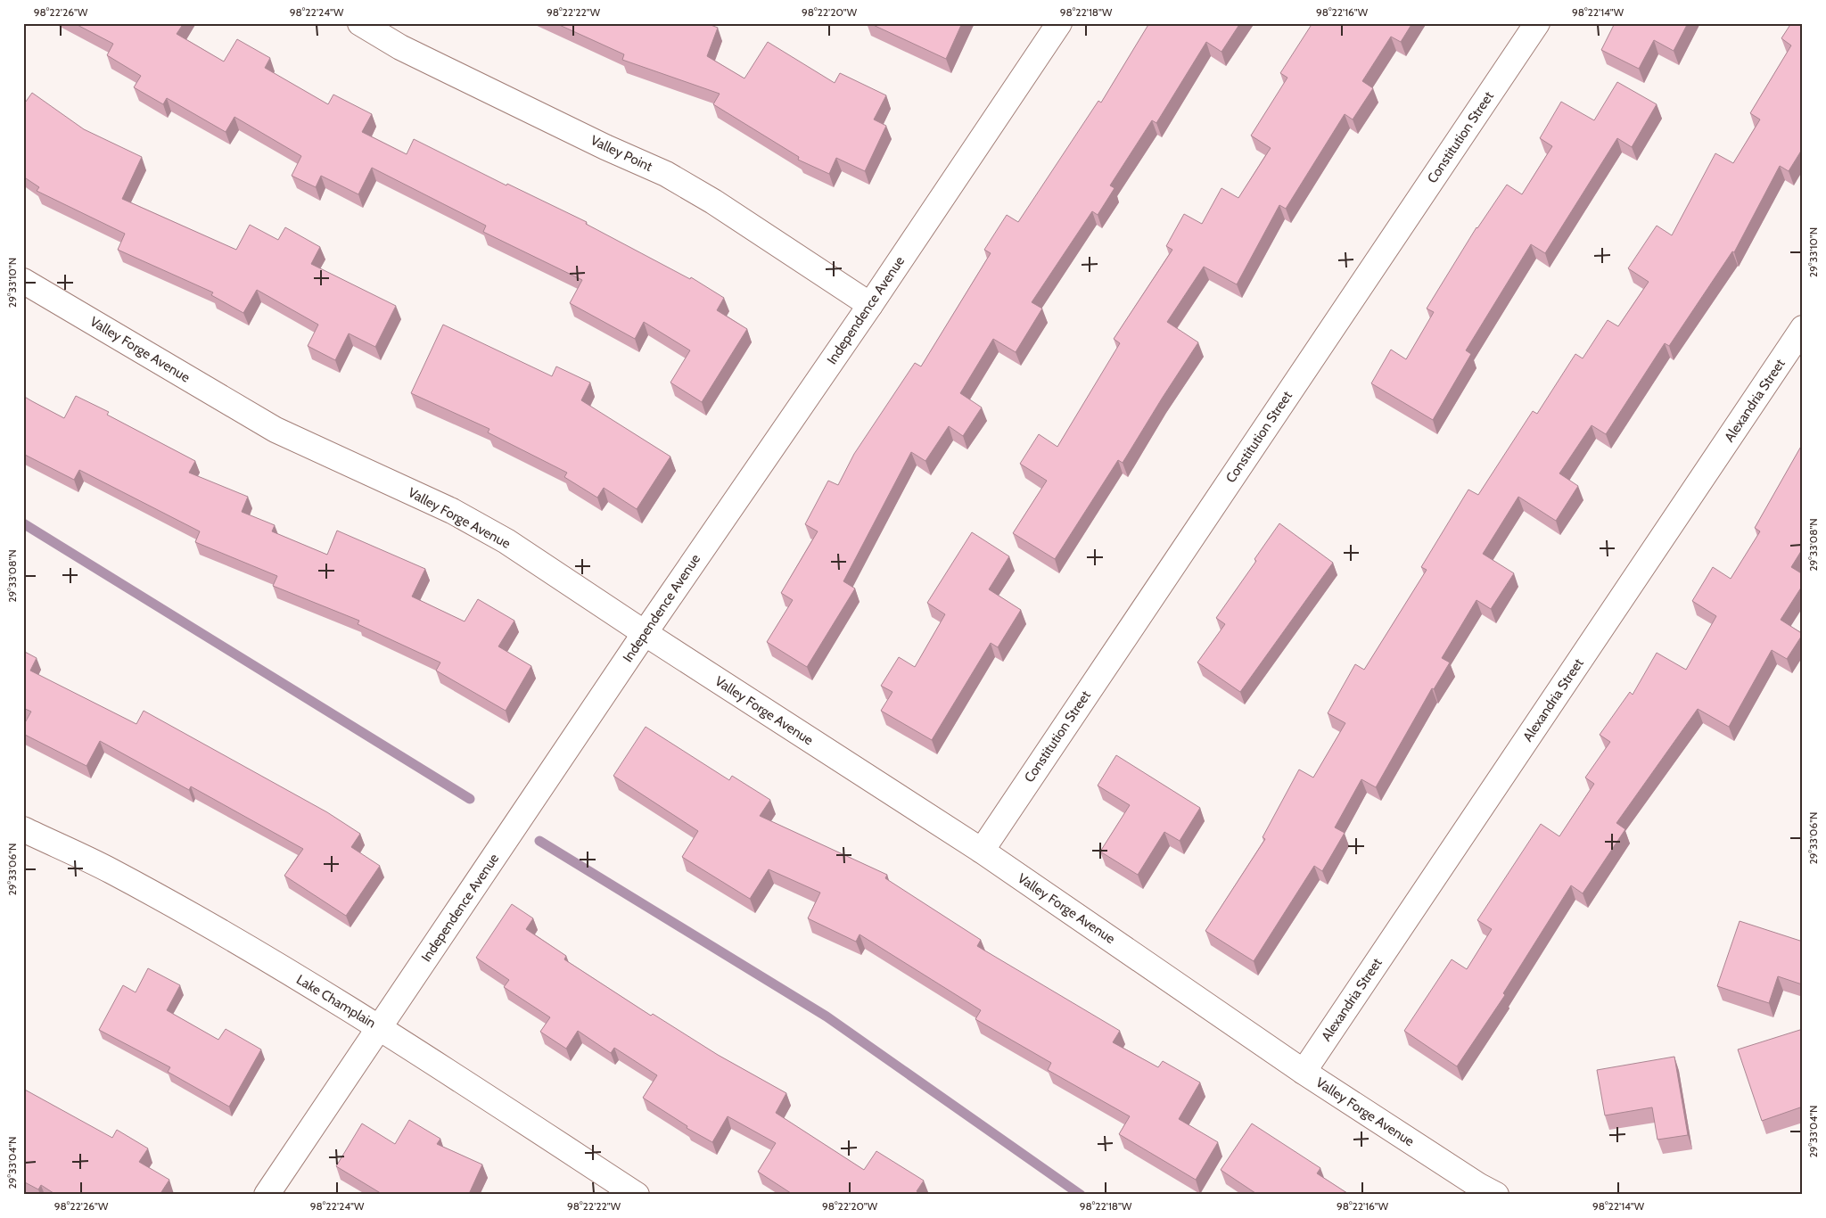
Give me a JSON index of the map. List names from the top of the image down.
{
  "streets": {
    "street": [
      "Constitution Street",
      "Valley Point",
      "Independence Avenue",
      "Valley Forge Avenue",
      "Alexandria Street",
      "Lake Champlain"
    ]
  },
  "crossings": [
    ["Constitution Street", "Valley Forge Avenue"],
    ["Valley Point", "Independence Avenue"],
    ["Independence Avenue", "Valley Forge Avenue"],
    ["Independence Avenue", "Lake Champlain"],
    ["Valley Forge Avenue", "Alexandria Street"]
  ],
  "coordinates": [
    "98°22'26\"W",
    "98°22'24\"W",
    "98°22'22\"W",
    "98°22'20\"W",
    "98°22'18\"W",
    "98°22'16\"W",
    "98°22'14\"W",
    "29°33'10\"N",
    "29°33'08\"N",
    "29°33'06\"N",
    "29°33'04\"N"
  ]
}
